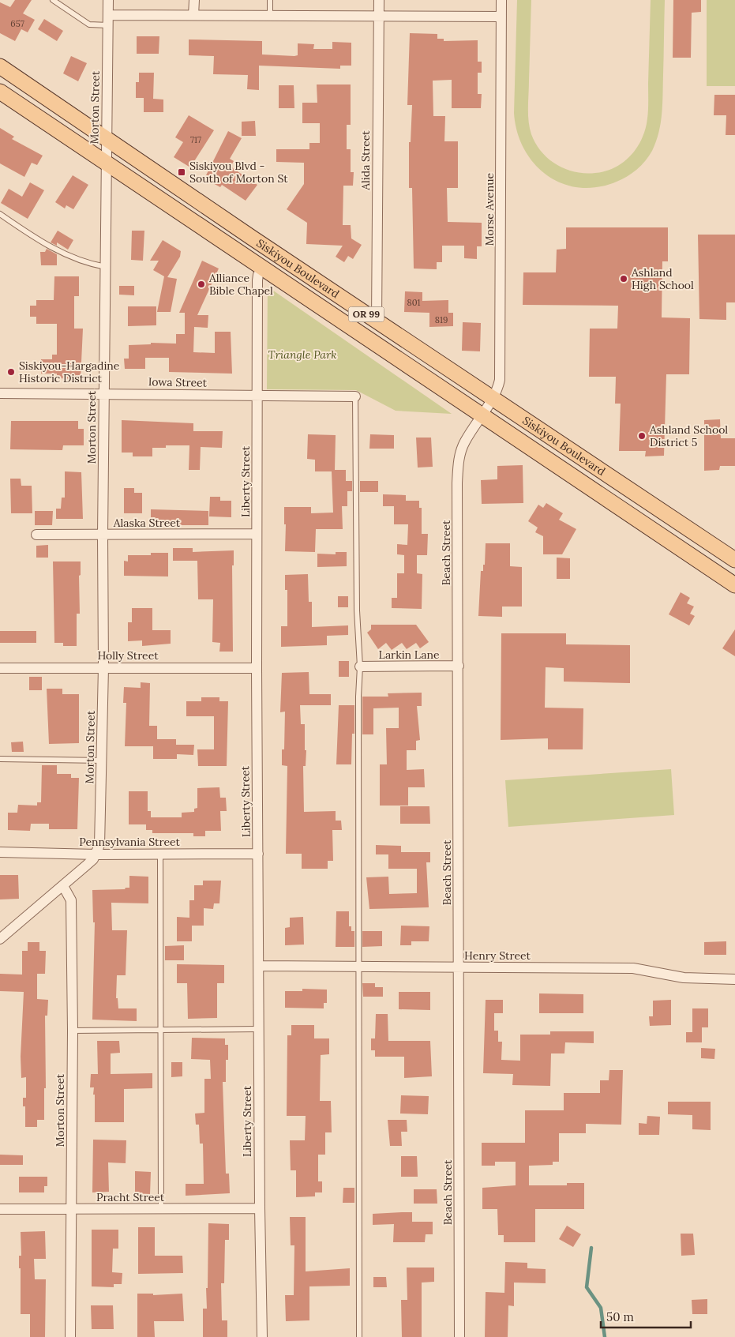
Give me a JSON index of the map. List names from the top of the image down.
{
  "streets": {
    "main road": ["Siskiyou Boulevard", "OR 99"],
    "street": [
      "Morton Street",
      "Alida Street",
      "Morse Avenue",
      "Iowa Street",
      "Liberty Street",
      "Alaska Street",
      "Beach Street",
      "Larkin Lane",
      "Holly Street",
      "Pennsylvania Street",
      "Henry Street",
      "Pracht Street"
    ]
  },
  "crossings": [
    ["Morton Street", "Siskiyou Boulevard"],
    ["Morton Street", "Iowa Street"],
    ["Morton Street", "Alaska Street"],
    ["Morton Street", "Holly Street"],
    ["Morton Street", "Pennsylvania Street"],
    ["Morton Street", "Pracht Street"],
    ["Alida Street", "Siskiyou Boulevard"],
    ["Morse Avenue", "Siskiyou Boulevard"],
    ["Morse Avenue", "Beach Street"],
    ["Siskiyou Boulevard", "Liberty Street"],
    ["Siskiyou Boulevard", "Beach Street"],
    ["Iowa Street", "Liberty Street"],
    ["Liberty Street", "Alaska Street"],
    ["Liberty Street", "Holly Street"],
    ["Liberty Street", "Pennsylvania Street"],
    ["Liberty Street", "Henry Street"],
    ["Liberty Street", "Pracht Street"],
    ["Beach Street", "Larkin Lane"],
    ["Beach Street", "Henry Street"]
  ],
  "parks": ["Triangle Park"],
  "places": {
    "transit": ["Siskiyou Blvd - South of Morton St"],
    "other": [
      "Ashland High School",
      "Alliance Bible Chapel",
      "Siskiyou-Hargadine Historic District",
      "Ashland School District 5"
    ]
  },
  "house_numbers": [
    "657",
    "717",
    "801",
    "819"
  ],
  "scale_bar": "50 m"
}
